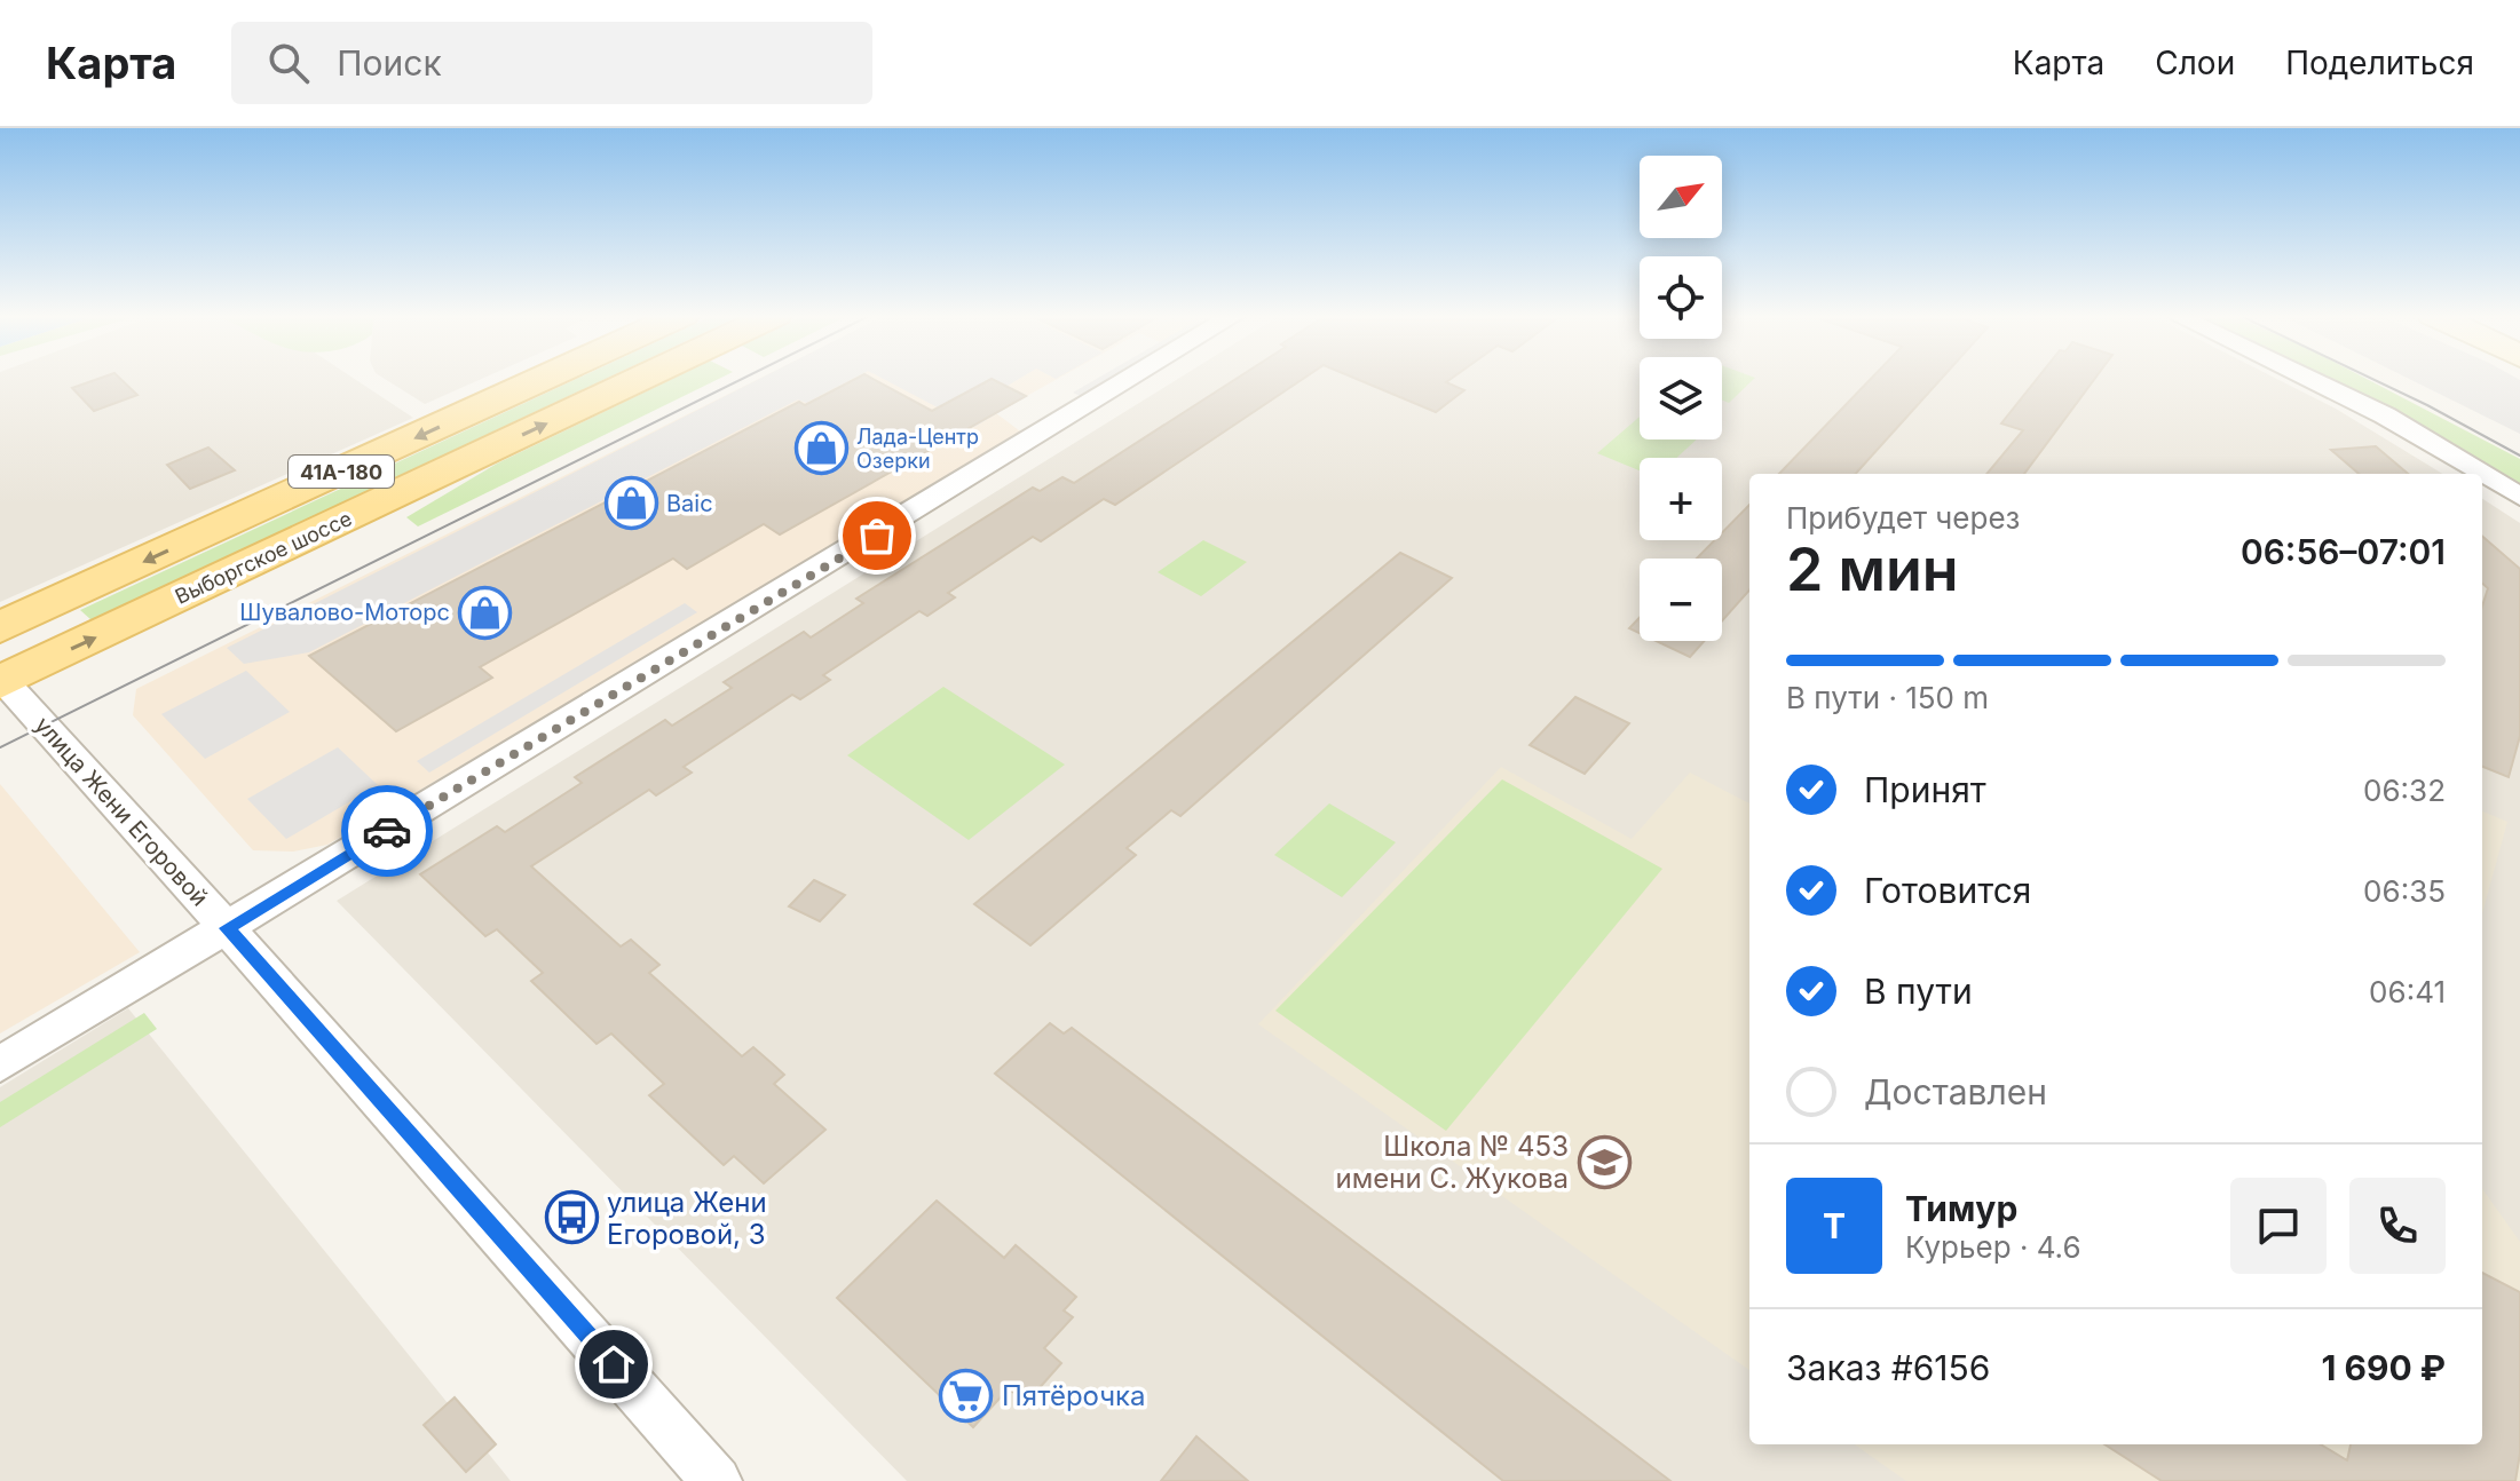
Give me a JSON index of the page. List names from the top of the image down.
{
  "streets": {
    "main road": ["41А-180", "Выборгское шоссе"],
    "street": ["улица Жени Егоровой"]
  },
  "crossings": [
    ["Выборгское шоссе", "улица Жени Егоровой"]
  ],
  "places": {
    "shop": ["Лада-Центр Озерки", "Baic", "Шувалово-Моторс"],
    "school or university": ["Школа № 453 имени С. Жукова"],
    "bus stop": ["улица Жени Егоровой, 3"],
    "supermarket": ["Пятёрочка"]
  },
  "north": "top right",
  "page": {
    "header": "Карта",
    "search": "Поиск",
    "nav": ["Карта", "Слои", "Поделиться"],
    "map_buttons": ["+", "−"],
    "heading": ["2 мин", "Прибудет через", "06:56–07:01"],
    "panel": [
      "Тимур",
      "Курьер · 4.6",
      "Заказ #6156",
      "1 690 ₽"
    ],
    "bar": "В пути · 150 m",
    "list": [
      ["Принят", "06:32"],
      ["Готовится", "06:35"],
      ["В пути", "06:41"],
      "Доставлен"
    ],
    "round": "Т"
  }
}
